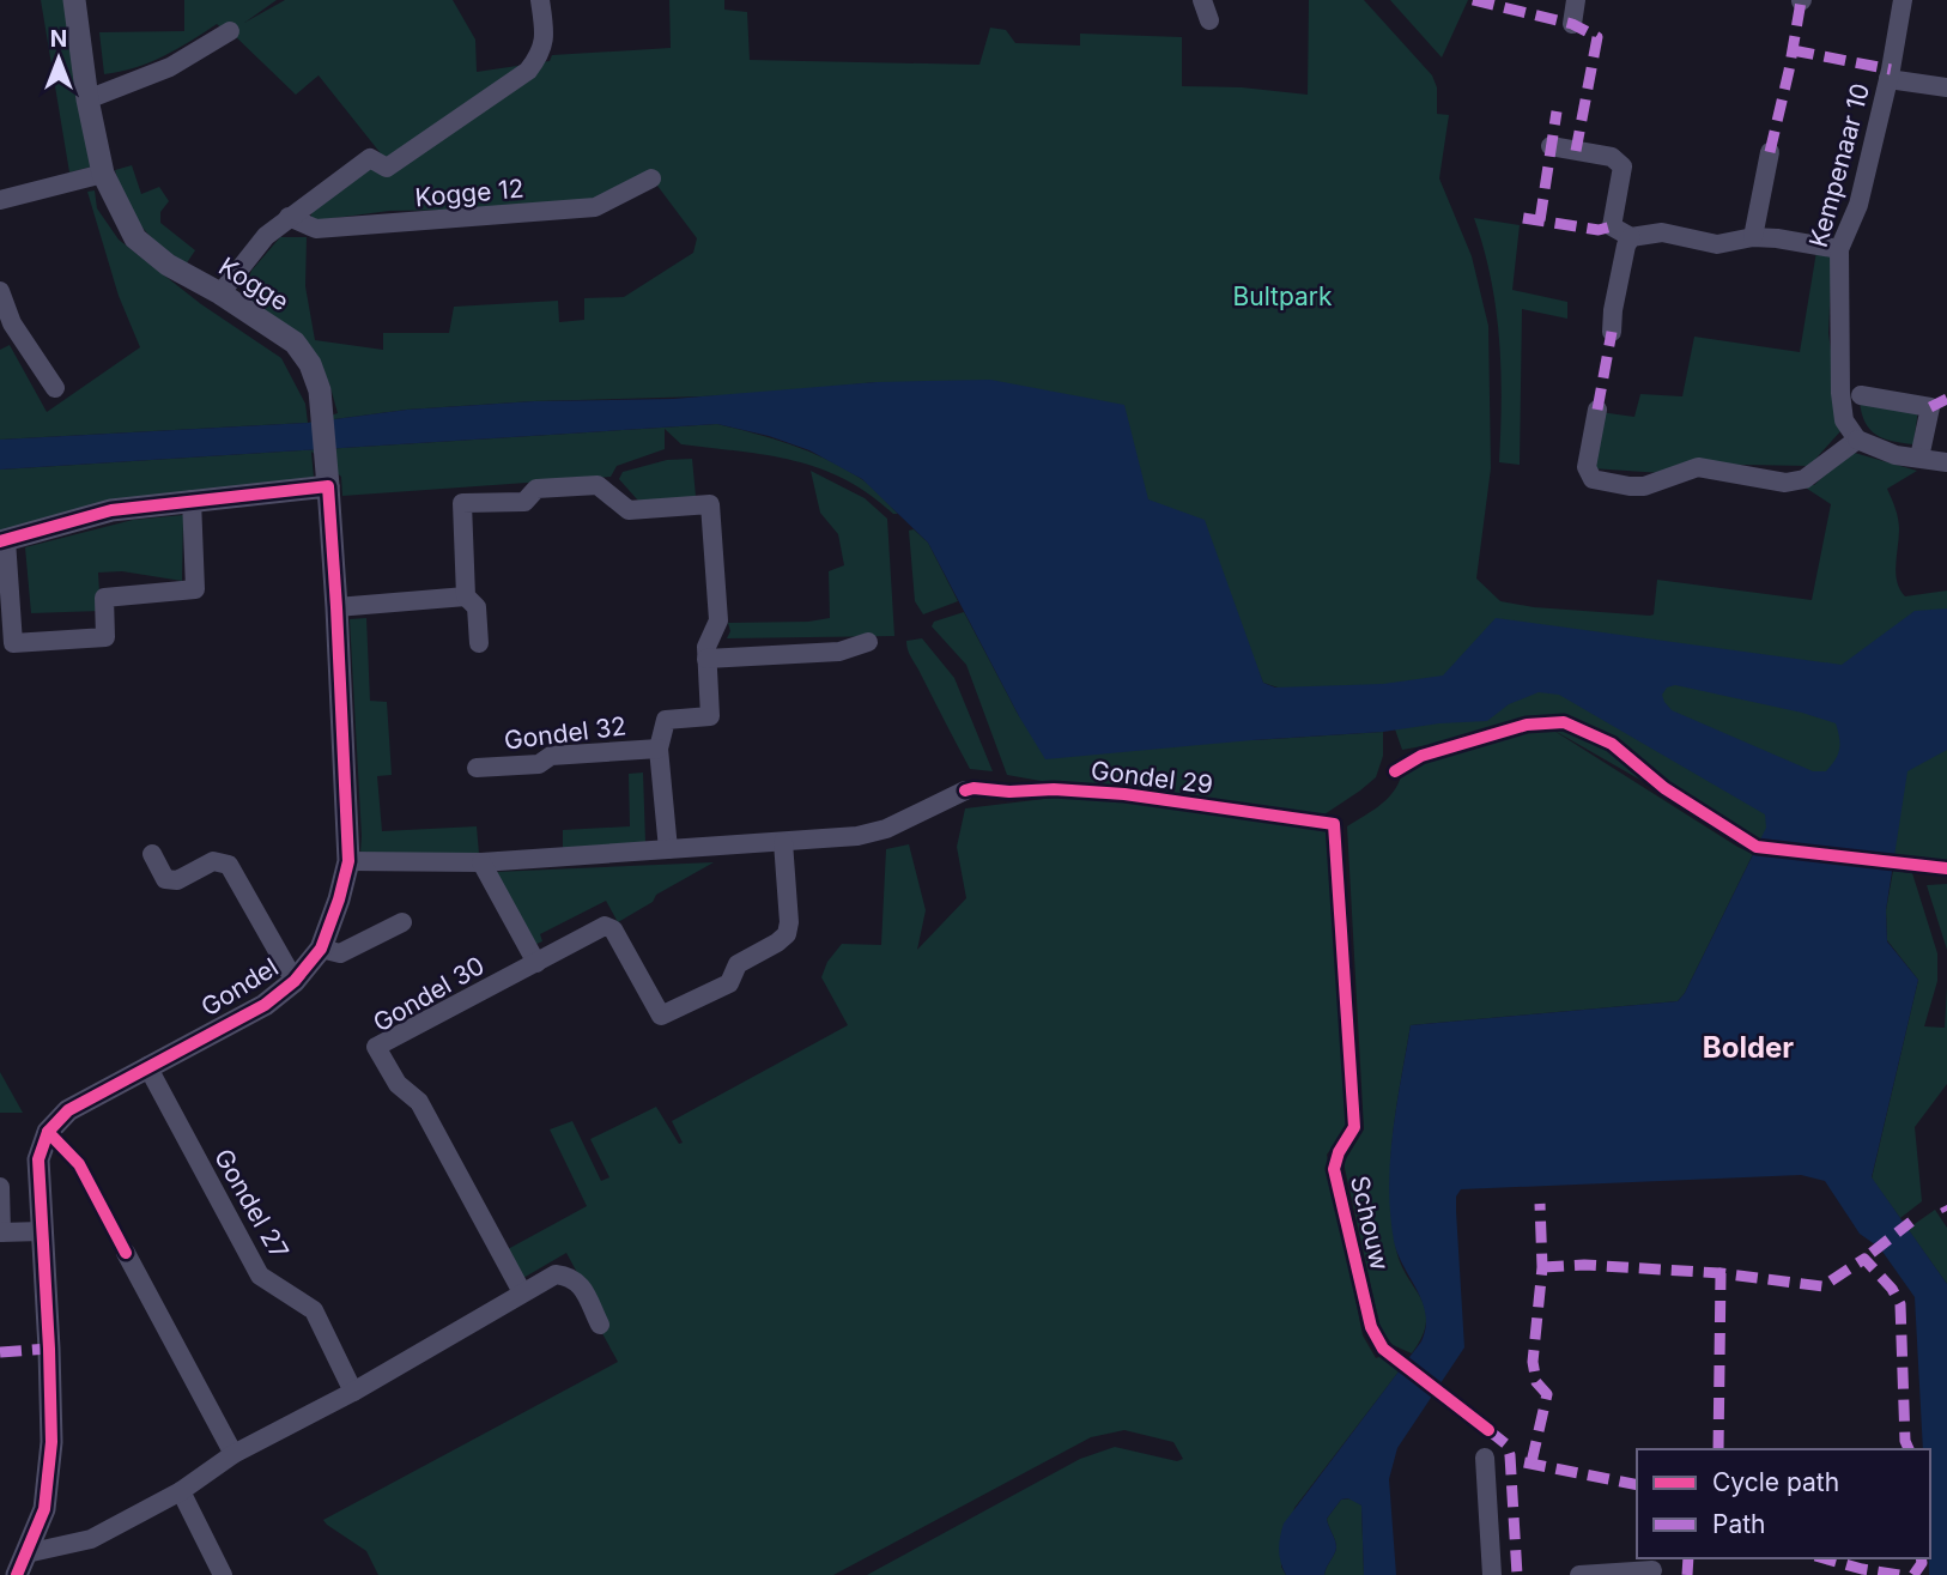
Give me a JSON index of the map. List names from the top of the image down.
{
  "streets": {
    "street": [
      "Kempenaar 10",
      "Kogge 12",
      "Kogge",
      "Gondel 32",
      "Gondel",
      "Gondel 30",
      "Gondel 27"
    ],
    "cycle path": ["Gondel 29"]
  },
  "crossings": [
    ["Kogge 12", "Kogge"],
    ["Kogge", "Gondel"],
    ["Gondel", "Gondel 27"]
  ],
  "districts": ["Bolder"],
  "parks": ["Bultpark"],
  "legend": ["Cycle path", "Path"],
  "north": "top"
}
